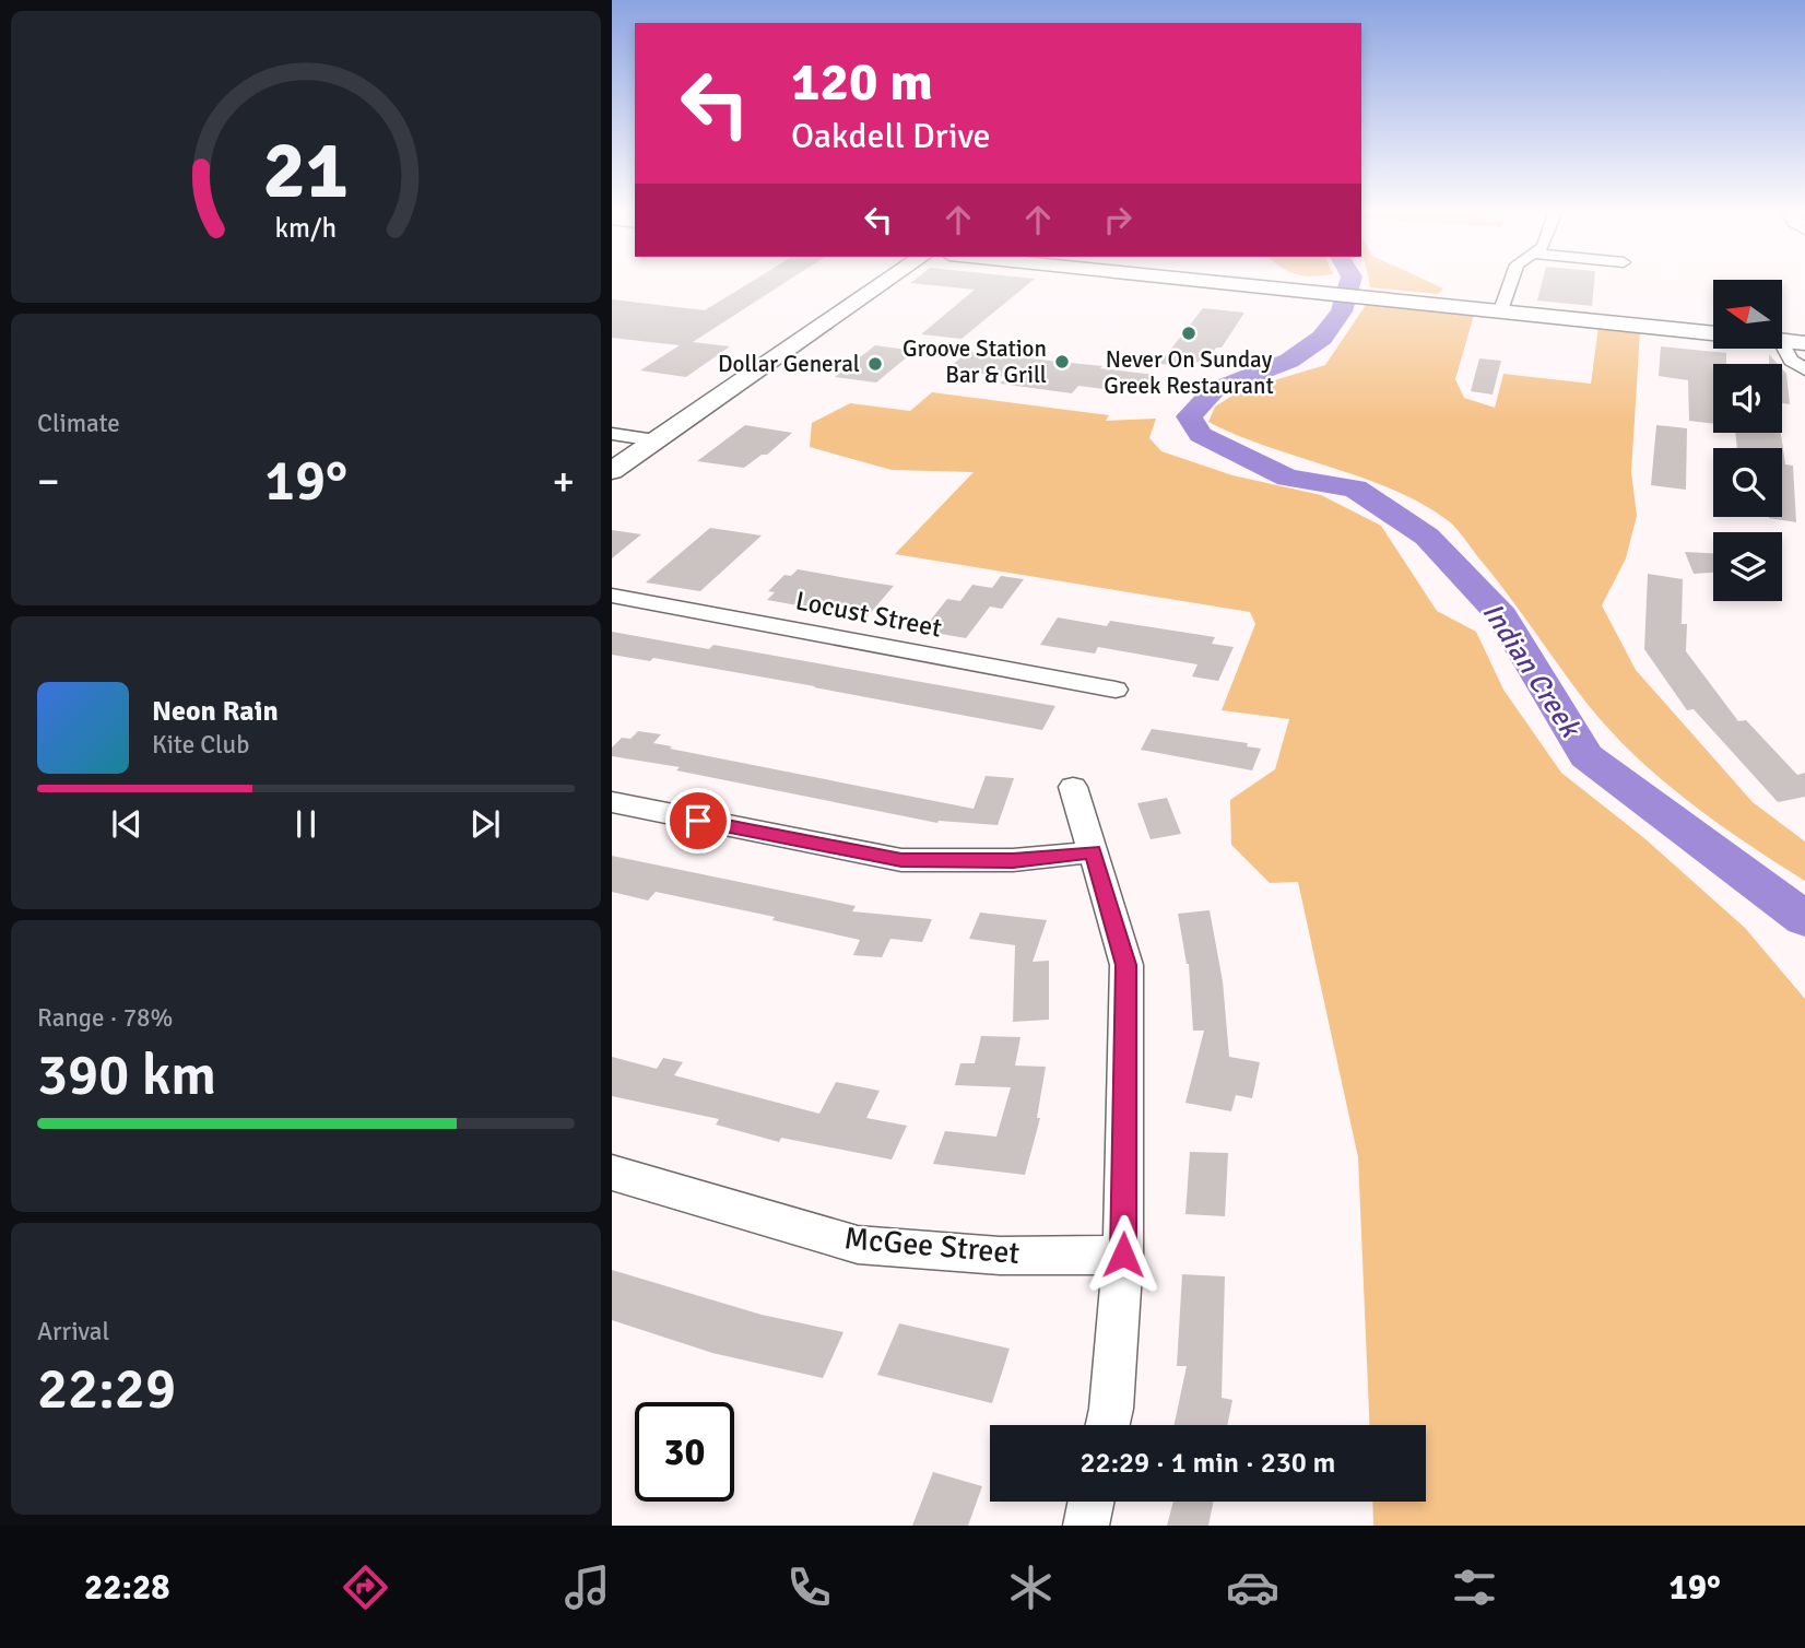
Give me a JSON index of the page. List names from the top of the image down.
{
  "streets": {
    "street": ["Locust Street", "McGee Street"]
  },
  "water": ["Indian Creek"],
  "places": ["Never On Sunday Greek Restaurant", "Groove Station Bar & Grill", "Dollar General"],
  "north": "left",
  "page": {
    "turn": ["120 m", "Oakdell Drive"],
    "tile": [
      "Climate",
      ["Range · 78%", "390 km"],
      ["Arrival", "22:29"]
    ],
    "heat": ["−", "19°", "+"],
    "song": ["Neon Rain", "Kite Club"],
    "limit": "30",
    "trip": "22:29 · 1 min · 230 m",
    "tabs": ["22:28", "19°"],
    "gauge": ["21", "km/h"]
  }
}
